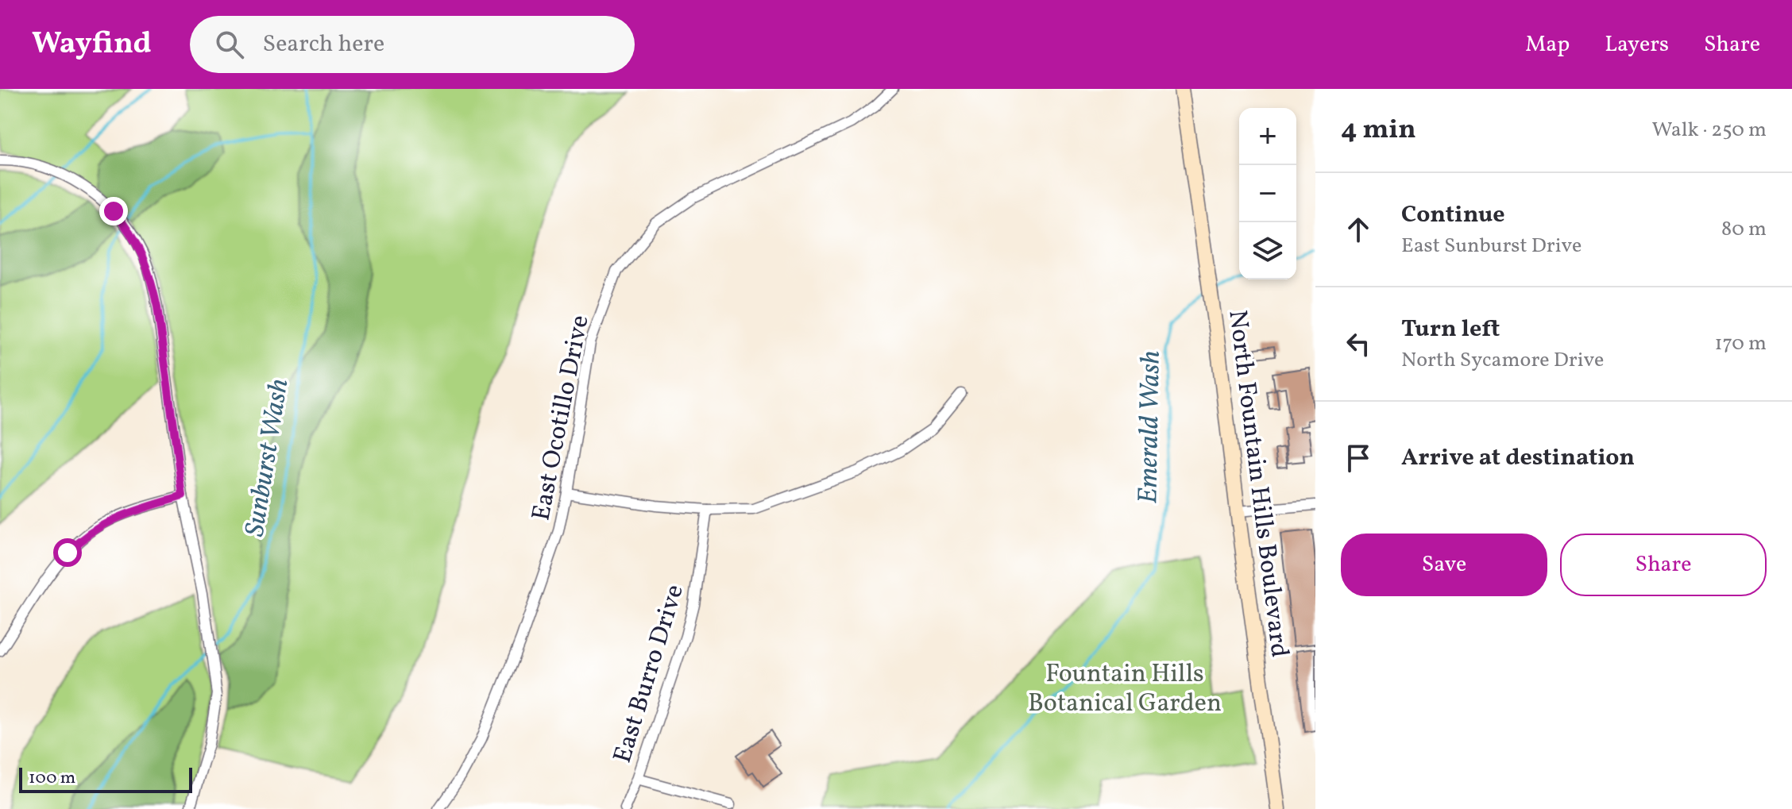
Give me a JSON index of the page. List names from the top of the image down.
{
  "streets": {
    "main road": ["North Fountain Hills Boulevard"],
    "street": ["East Ocotillo Drive", "East Burro Drive"]
  },
  "water": ["Emerald Wash", "Sunburst Wash"],
  "parks": ["Fountain Hills Botanical Garden"],
  "scale_bar": "100 m",
  "page": {
    "header": "Wayfind",
    "search": "Search here",
    "nav": ["Map", "Layers", "Share"],
    "heading": ["4 min", "Walk · 250 m"],
    "map_buttons": ["+", "−"],
    "list": [
      ["Continue", "East Sunburst Drive", "80 m"],
      ["Turn left", "North Sycamore Drive", "170 m"],
      "Arrive at destination"
    ],
    "buttons": ["Save", "Share"],
    "scale": "100 m"
  }
}
